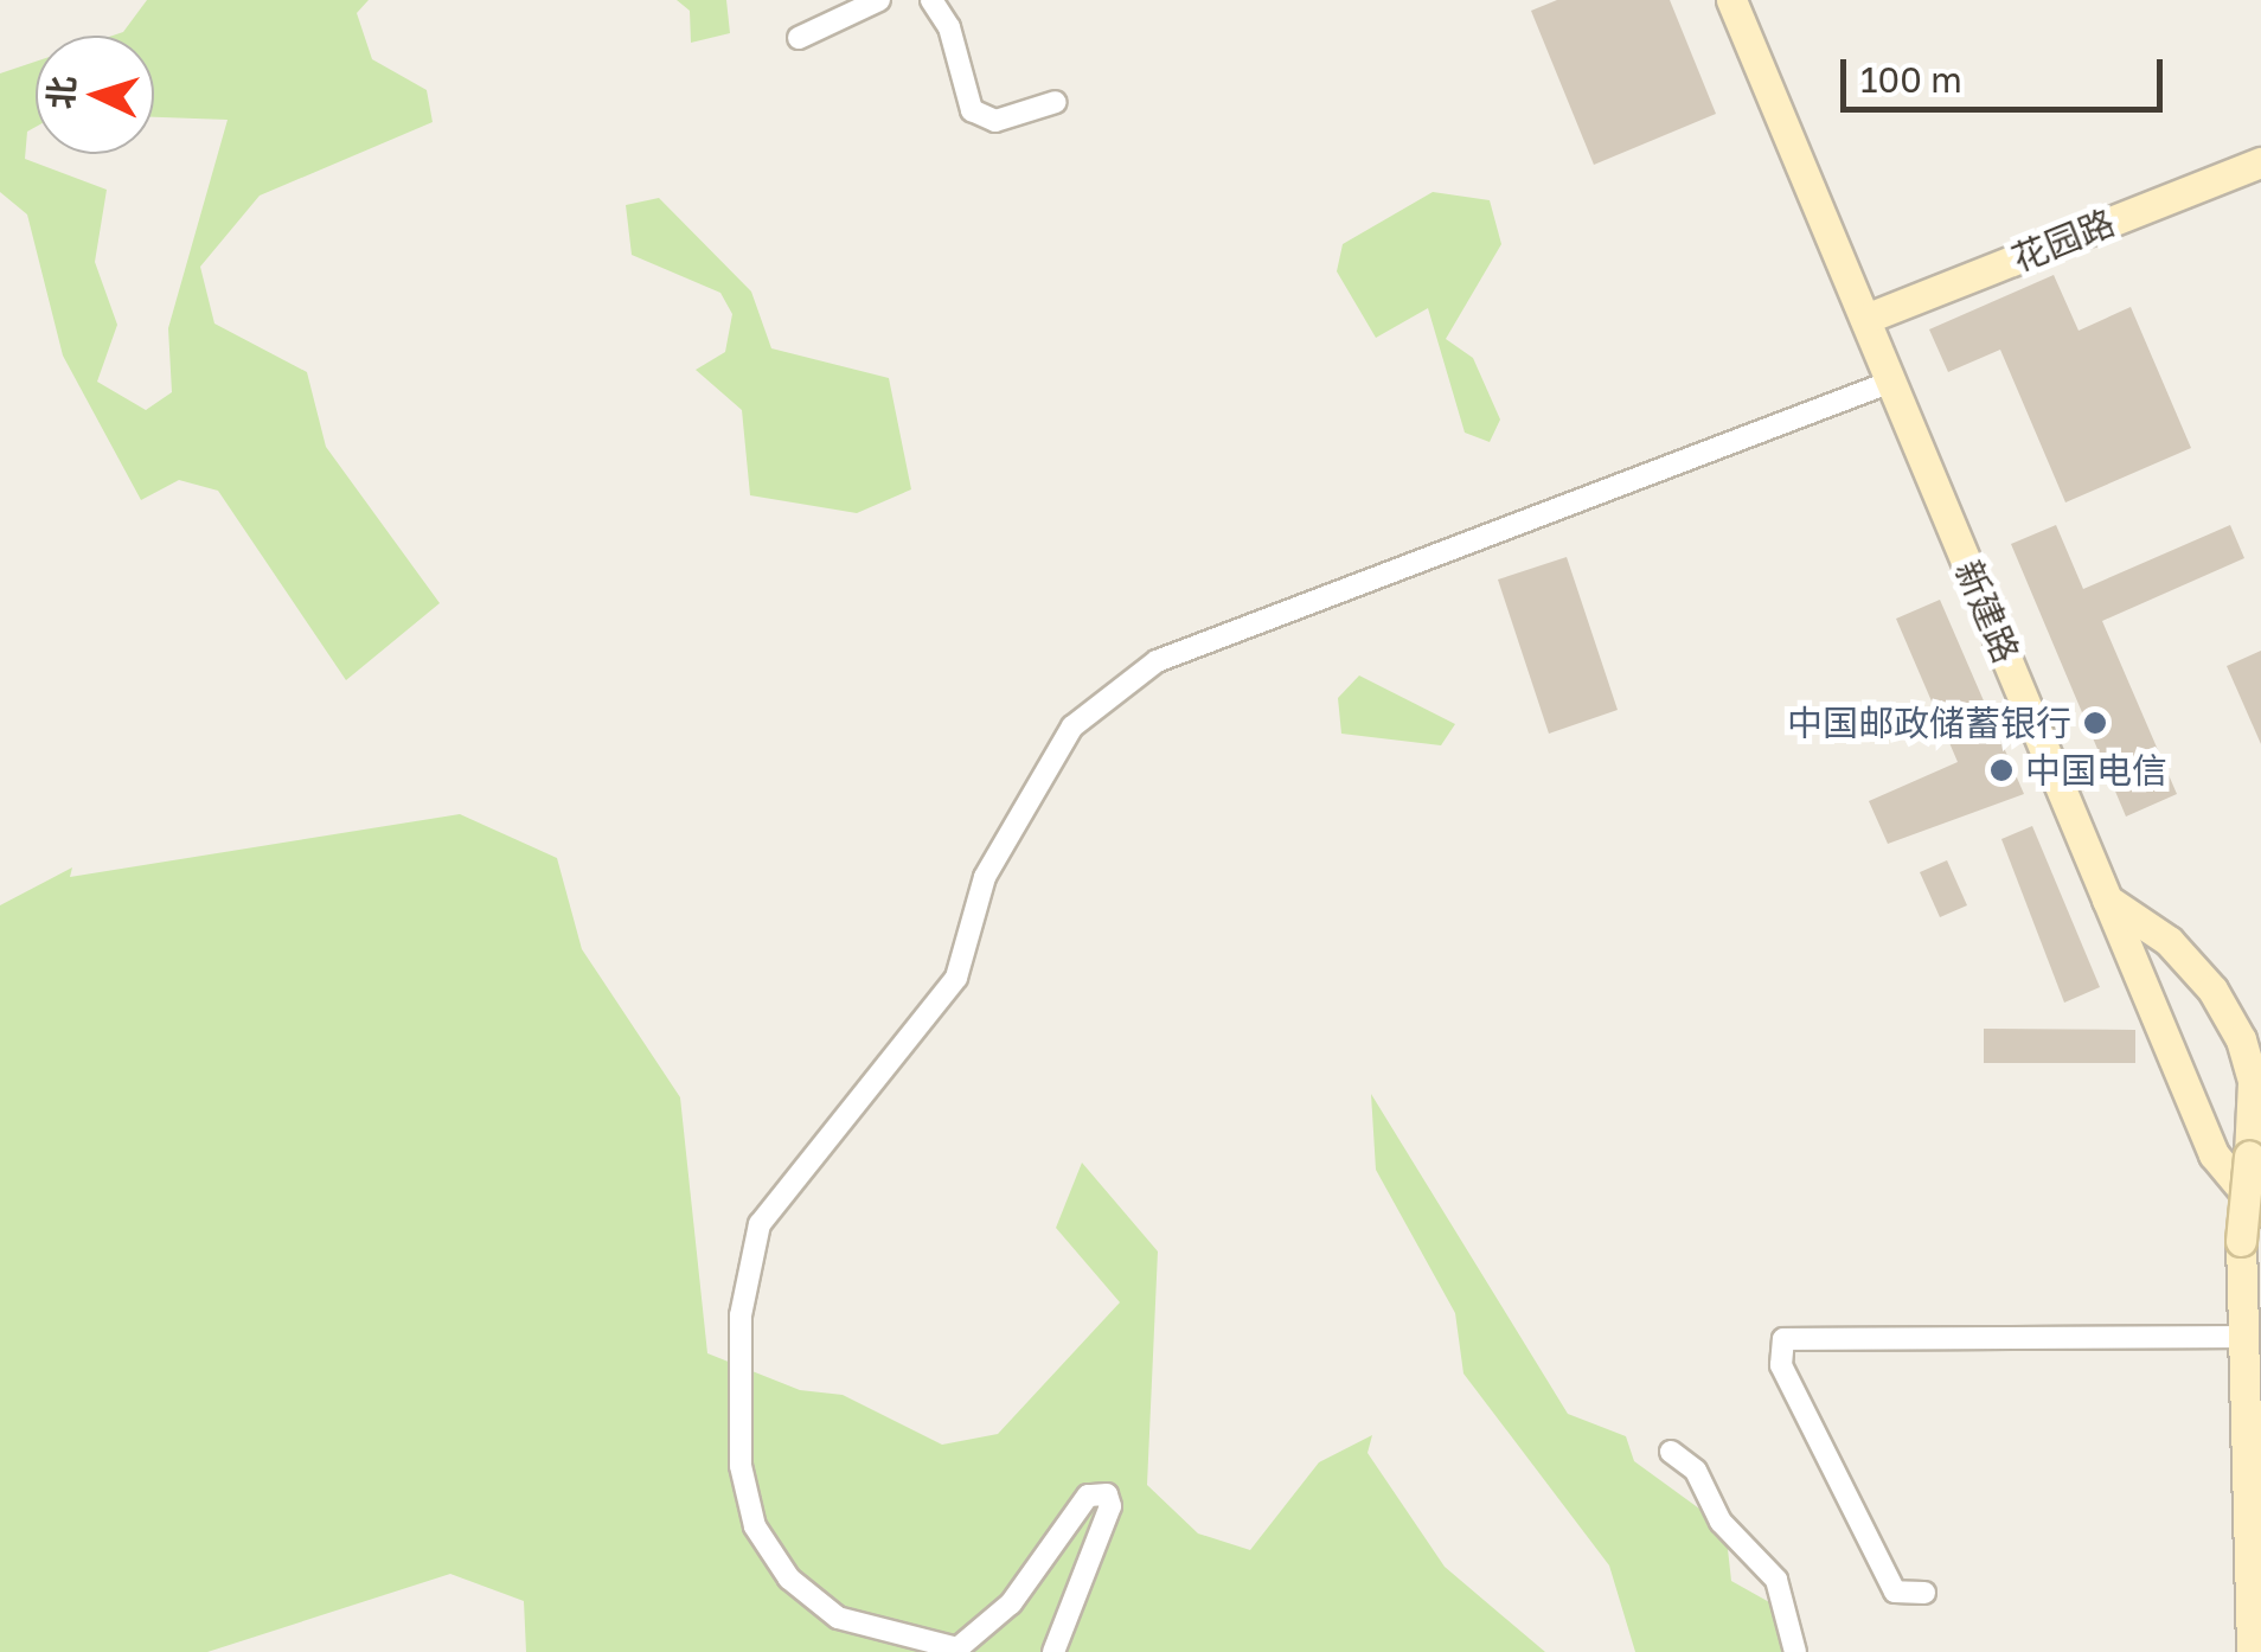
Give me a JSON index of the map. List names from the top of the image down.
{
  "streets": {
    "main road": ["花园路", "新建路"]
  },
  "crossings": [
    ["花园路", "新建路"]
  ],
  "places": ["中国邮政储蓄银行", "中国电信"],
  "scale_bar": "100 m",
  "north": "left"
}
